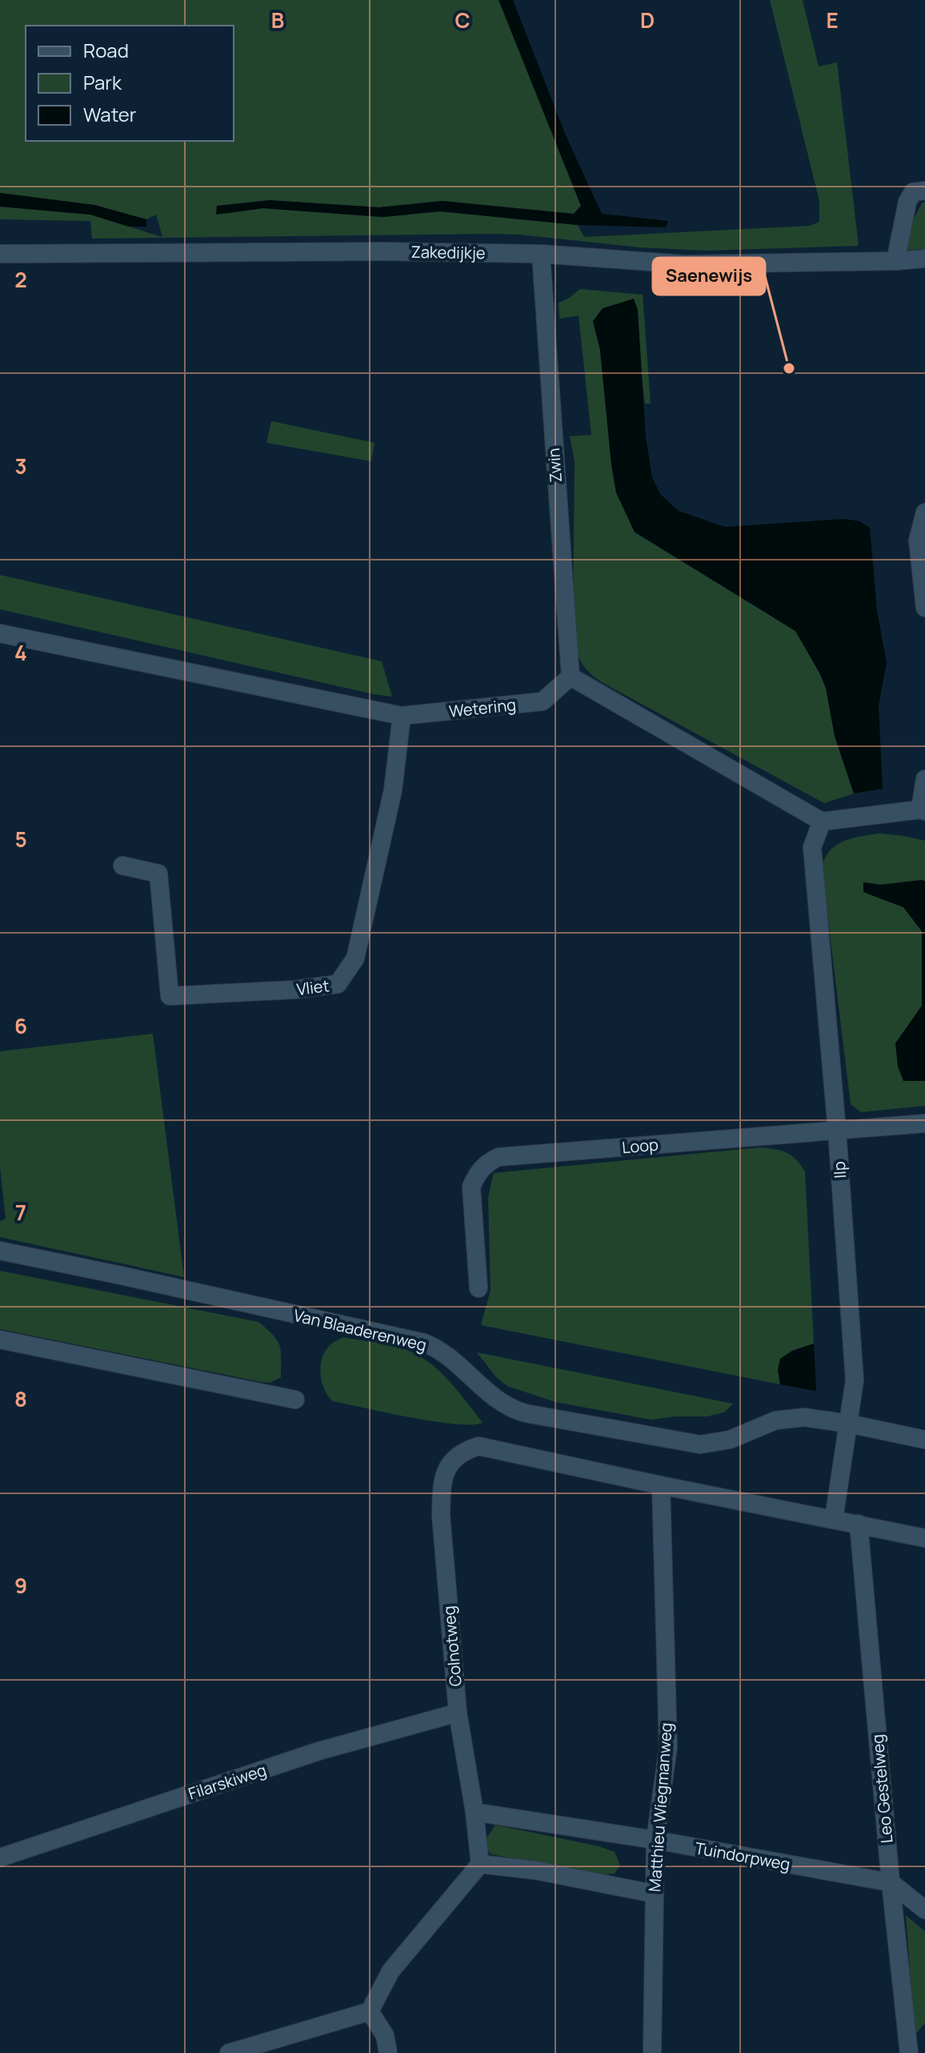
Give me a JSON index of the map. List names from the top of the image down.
{
  "streets": {
    "street": [
      "Zakedijkje",
      "Zwin",
      "Wetering",
      "Vliet",
      "Loop",
      "Ilp",
      "Van Blaaderenweg",
      "Colnotweg",
      "Filarskiweg",
      "Leo Gestelweg",
      "Matthieu Wiegmanweg",
      "Tuindorpweg"
    ]
  },
  "crossings": [
    ["Zakedijkje", "Zwin"],
    ["Zwin", "Wetering"],
    ["Wetering", "Vliet"],
    ["Loop", "Ilp"],
    ["Ilp", "Van Blaaderenweg"],
    ["Colnotweg", "Filarskiweg"],
    ["Colnotweg", "Matthieu Wiegmanweg"],
    ["Colnotweg", "Tuindorpweg"],
    ["Leo Gestelweg", "Tuindorpweg"],
    ["Matthieu Wiegmanweg", "Tuindorpweg"]
  ],
  "places": ["Saenewijs"],
  "legend": ["Road", "Park", "Water"],
  "grid": {
    "columns": [
      "B",
      "C",
      "D",
      "E"
    ],
    "rows": [
      "2",
      "3",
      "4",
      "5",
      "6",
      "7",
      "8",
      "9"
    ]
  }
}
